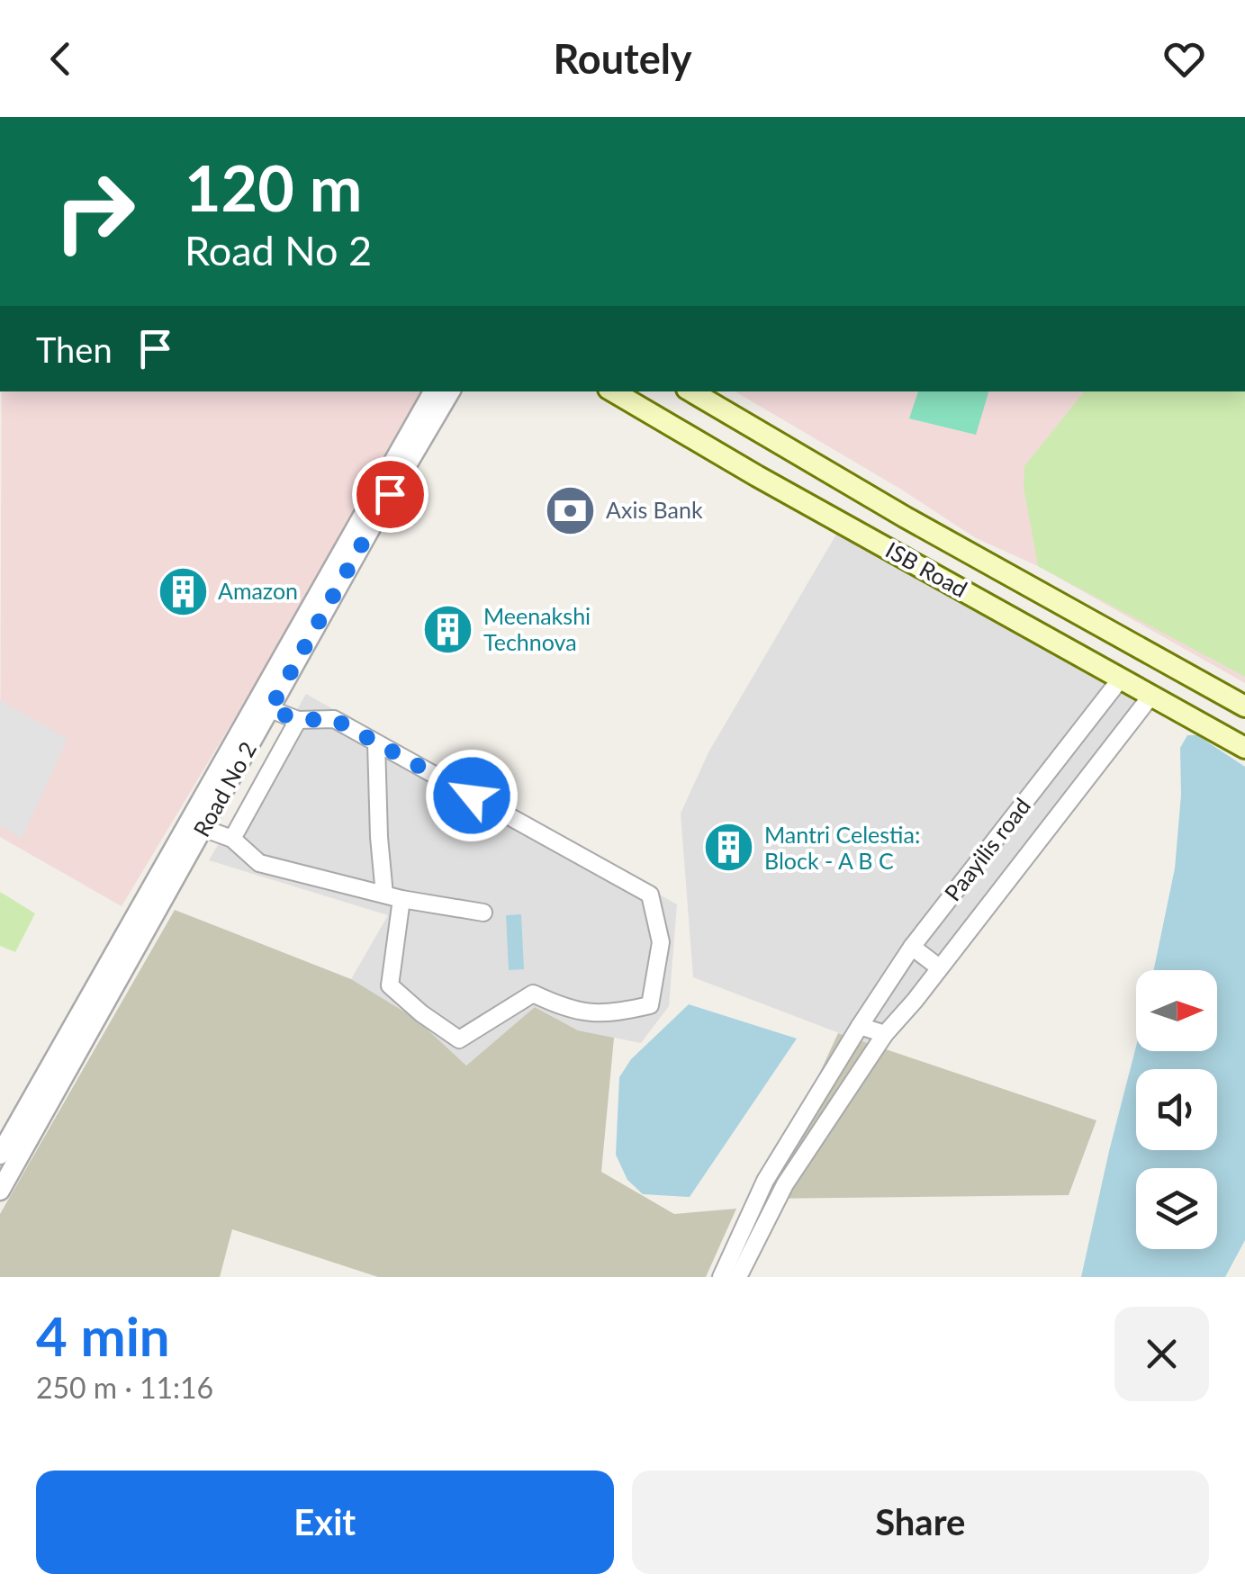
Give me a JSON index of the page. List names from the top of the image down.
{
  "streets": {
    "main road": ["ISB Road"],
    "street": ["Road No 2", "Paayilis road"]
  },
  "crossings": [
    ["ISB Road", "Paayilis road"]
  ],
  "places": {
    "bank": ["Axis Bank"],
    "building": ["Amazon", "Meenakshi Technova", "Mantri Celestia: Block - A B C"]
  },
  "north": "right",
  "page": {
    "header": "Routely",
    "turn": ["120 m", "Road No 2"],
    "then": "Then",
    "heading": ["4 min", "250 m · 11:16"],
    "buttons": ["Exit", "Share"]
  }
}
